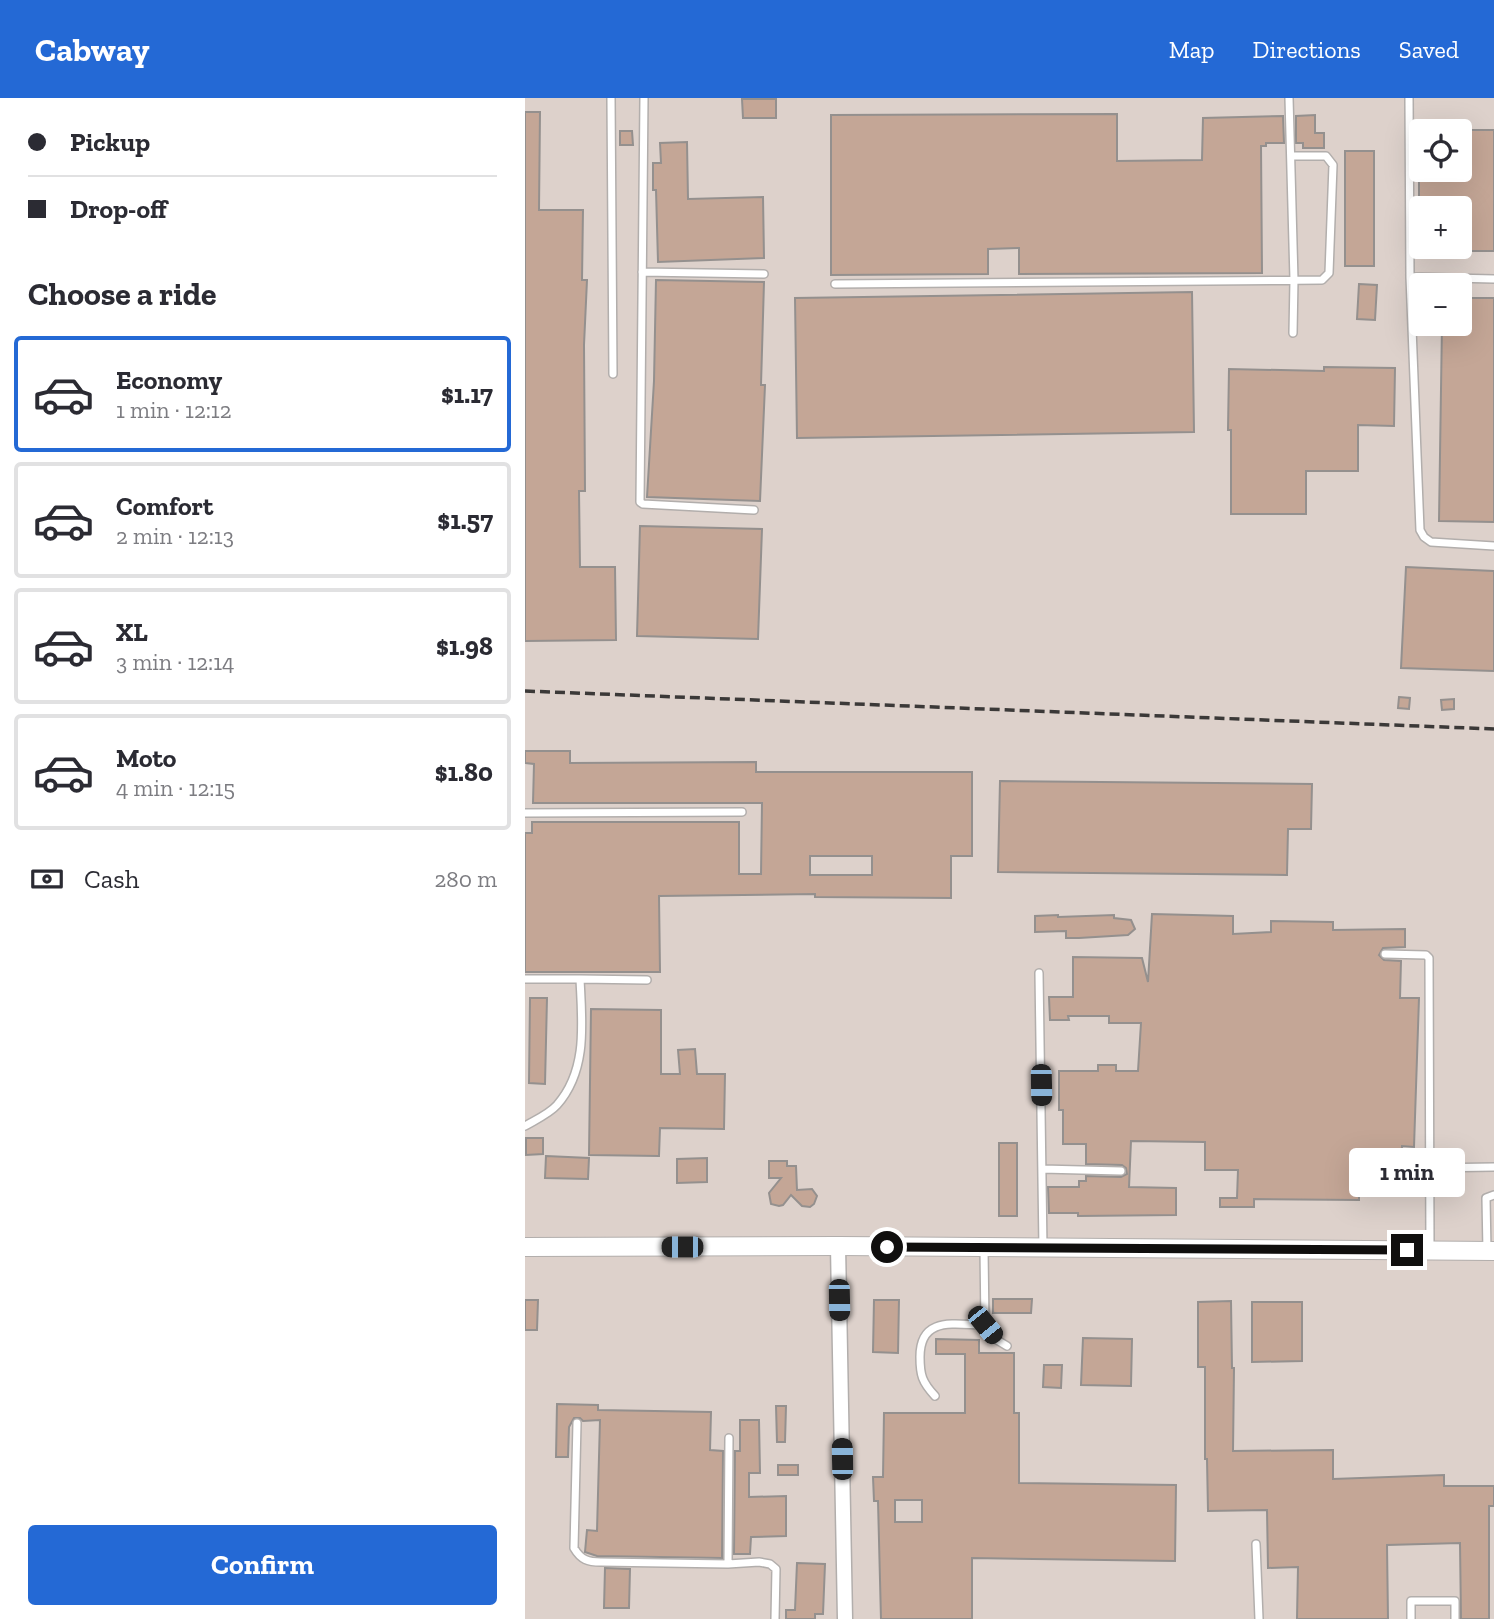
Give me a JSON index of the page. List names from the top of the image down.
{
  "page": {
    "header": "Cabway",
    "nav": ["Map", "Directions", "Saved"],
    "banner": ["Pickup", "Drop-off"],
    "map_buttons": ["+", "−"],
    "heading": "Choose a ride",
    "list": [
      {
        "name": "Economy",
        "note": "1 min · 12:12",
        "value": "$1.17"
      },
      {
        "name": "Comfort",
        "note": "2 min · 12:13",
        "value": "$1.57"
      },
      {
        "name": "XL",
        "note": "3 min · 12:14",
        "value": "$1.98"
      },
      {
        "name": "Moto",
        "note": "4 min · 12:15",
        "value": "$1.80"
      }
    ],
    "pay": ["Cash", "280 m"],
    "bubble": "1 min",
    "buttons": "Confirm"
  }
}
